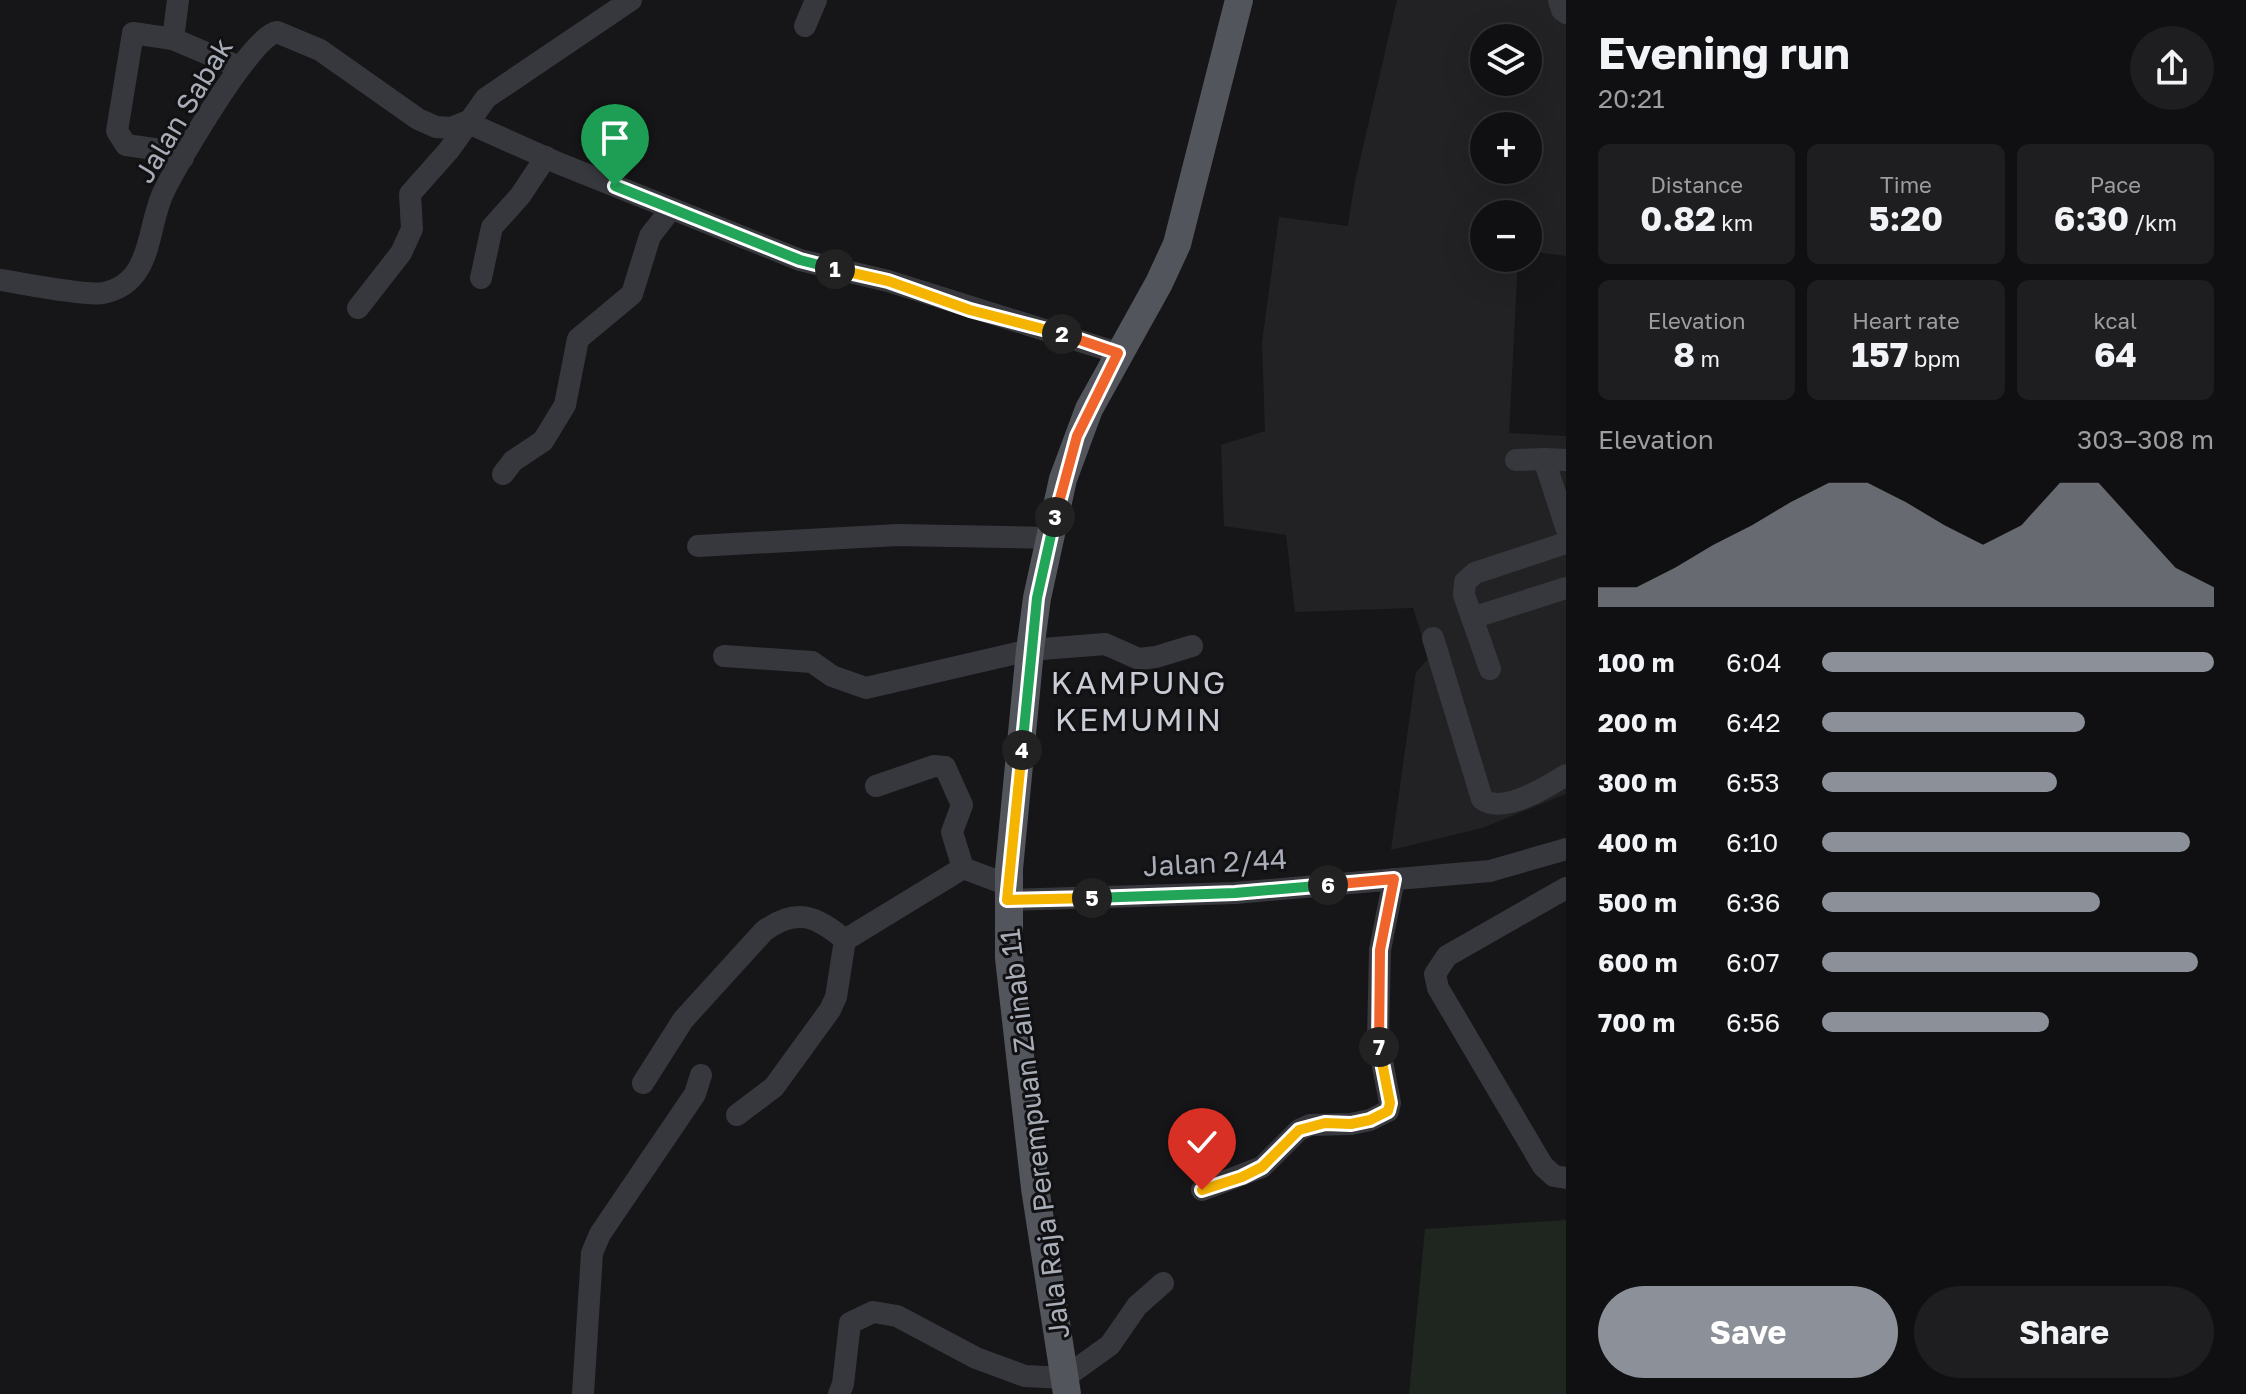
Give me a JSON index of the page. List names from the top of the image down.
{
  "streets": {
    "main road": ["Jala Raja Perempuan Zainab 11"],
    "street": ["Jalan Sabak", "Jalan 2/44"]
  },
  "crossings": [
    ["Jalan Sabak", "Jala Raja Perempuan Zainab 11"],
    ["Jalan 2/44", "Jala Raja Perempuan Zainab 11"]
  ],
  "districts": ["KAMPUNG KEMUMIN"],
  "page": {
    "heading": ["Evening run", "20:21"],
    "map_buttons": ["+", "−"],
    "stats": [
      ["Distance", "0.82 km"],
      ["Time", "5:20"],
      ["Pace", "6:30 /km"],
      ["Elevation", "8 m"],
      ["Heart rate", "157 bpm"],
      ["kcal", "64"]
    ],
    "pins": [
      "1",
      "2",
      "3",
      "4",
      "6",
      "5",
      "7"
    ],
    "chart": ["Elevation", "303–308 m"],
    "list": [
      {
        "name": "100 m",
        "note": "6:04"
      },
      {
        "name": "200 m",
        "note": "6:42"
      },
      {
        "name": "300 m",
        "note": "6:53"
      },
      {
        "name": "400 m",
        "note": "6:10"
      },
      {
        "name": "500 m",
        "note": "6:36"
      },
      {
        "name": "600 m",
        "note": "6:07"
      },
      {
        "name": "700 m",
        "note": "6:56"
      }
    ],
    "buttons": ["Save", "Share"]
  }
}
